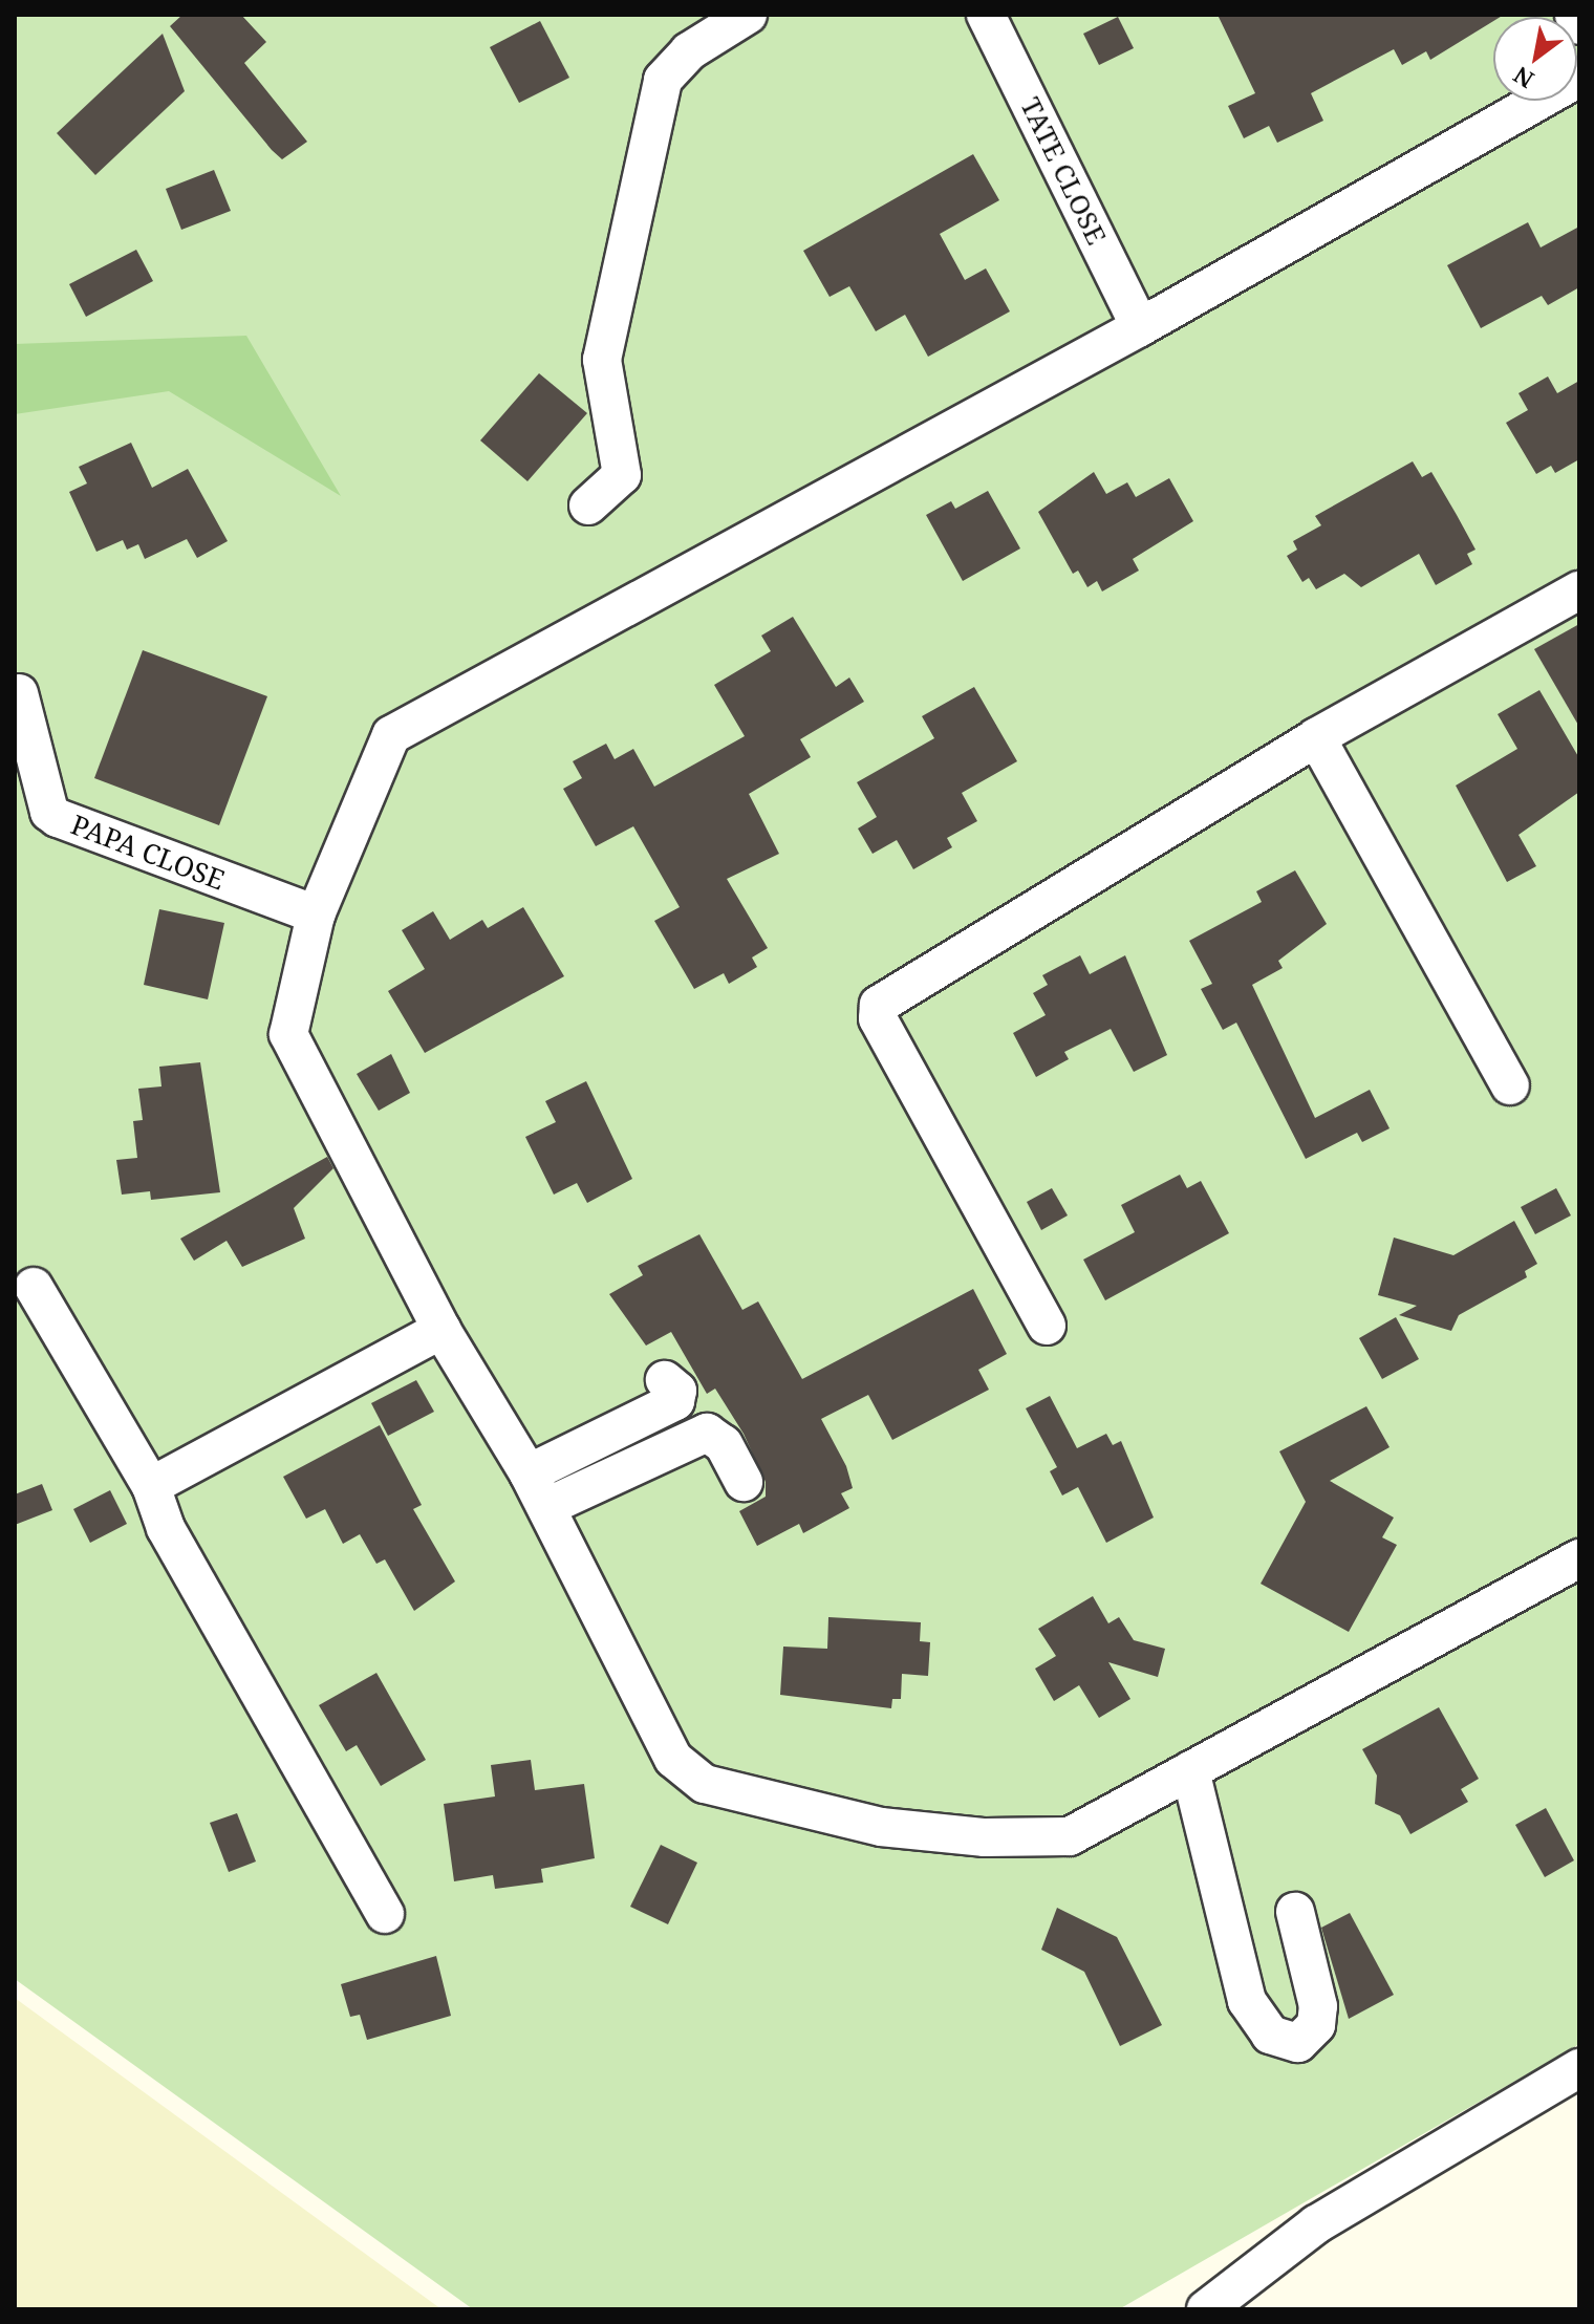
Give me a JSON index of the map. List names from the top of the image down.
{
  "streets": {
    "street": ["TATE CLOSE", "PAPA CLOSE"]
  },
  "north": "bottom left"
}
